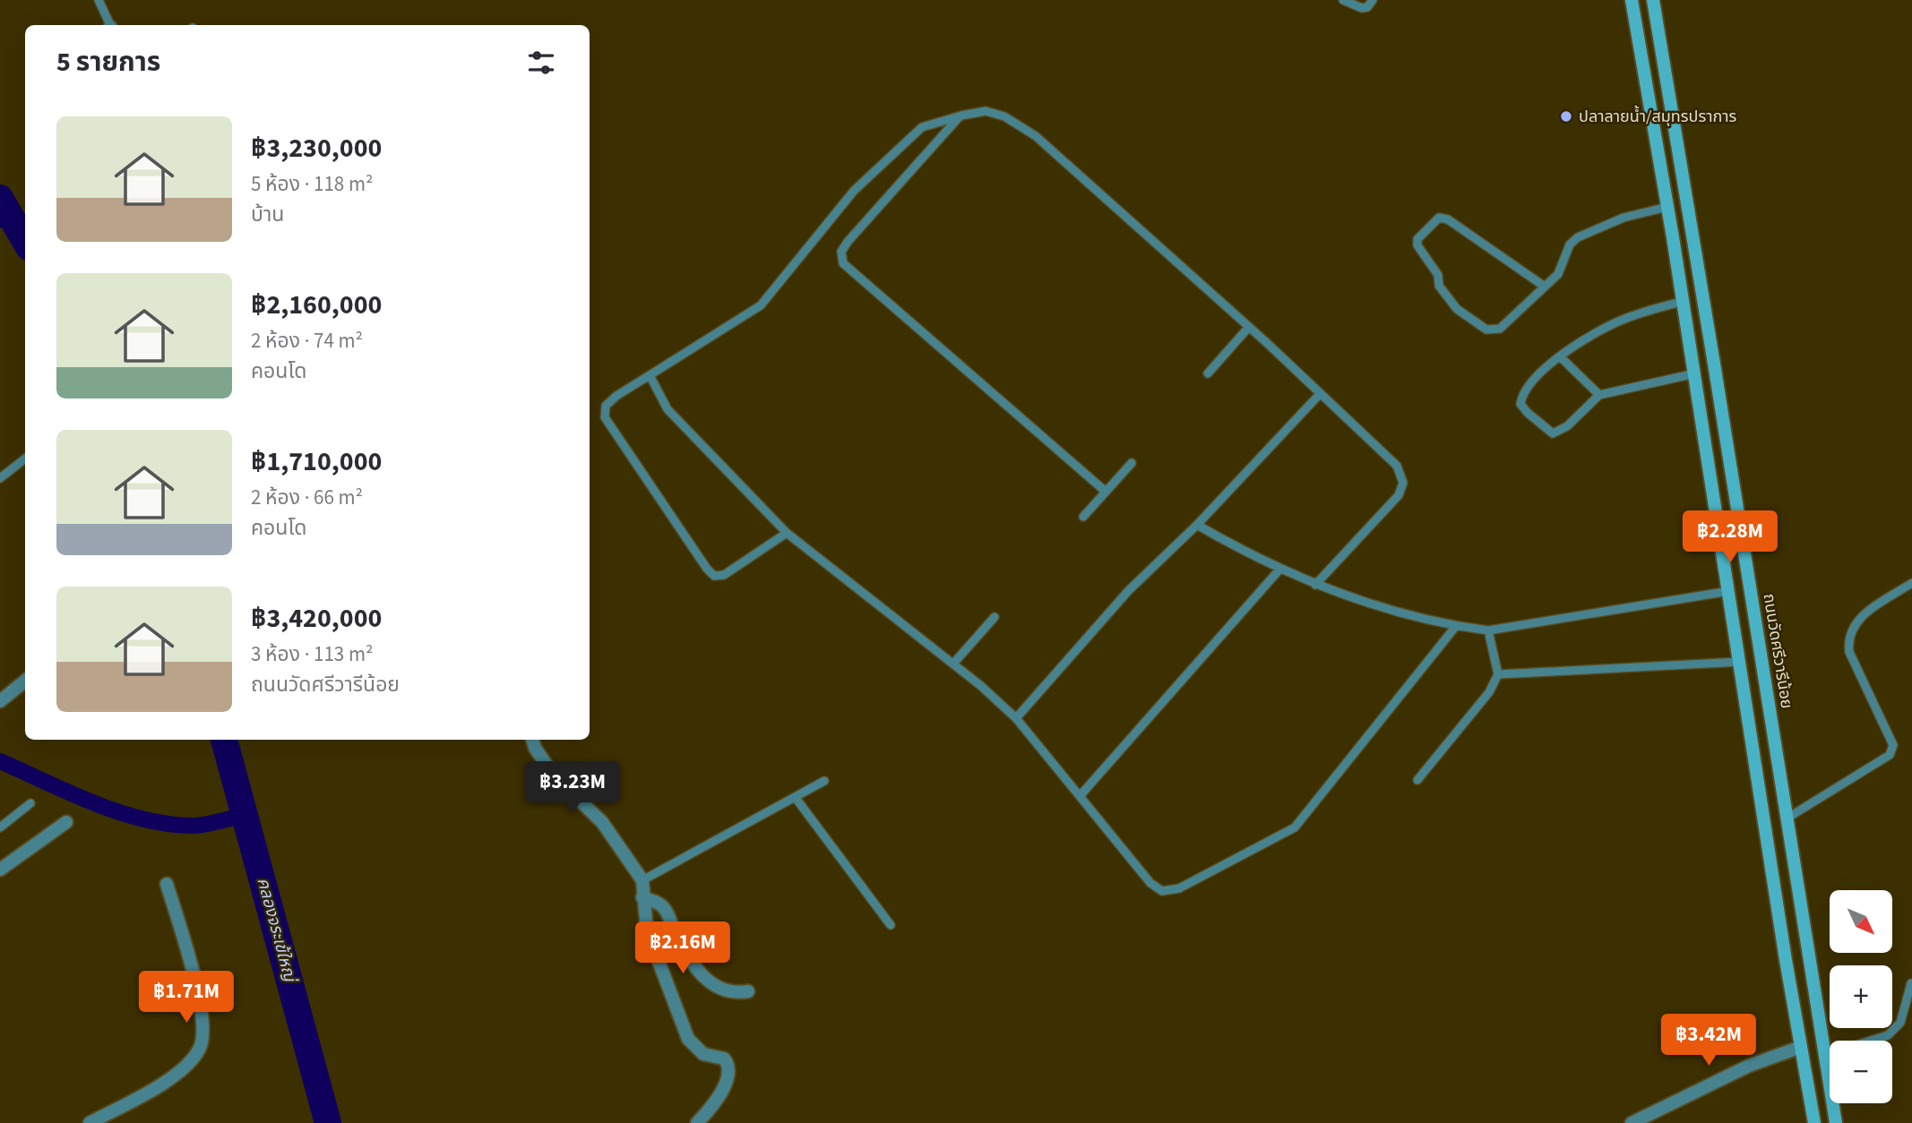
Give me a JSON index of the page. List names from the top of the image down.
{
  "streets": {
    "main road": ["ถนนวัดศรีวารีน้อย"]
  },
  "water": ["คลองจระเข้ใหญ่"],
  "places": ["ปลาลายน้ำ/สมุทรปราการ"],
  "north": "bottom right",
  "page": {
    "heading": "5 รายการ",
    "list": [
      {
        "name": "฿3,230,000",
        "note": "5 ห้อง · 118 m² · บ้าน"
      },
      {
        "name": "฿2,160,000",
        "note": "2 ห้อง · 74 m² · คอนโด"
      },
      {
        "name": "฿1,710,000",
        "note": "2 ห้อง · 66 m² · คอนโด"
      },
      {
        "name": "฿3,420,000",
        "note": "3 ห้อง · 113 m² · ถนนวัดศรีวารีน้อย"
      }
    ],
    "price": [
      "฿2.28M",
      "฿3.23M",
      "฿2.16M",
      "฿1.71M",
      "฿3.42M"
    ],
    "map_buttons": ["+", "−"]
  }
}
